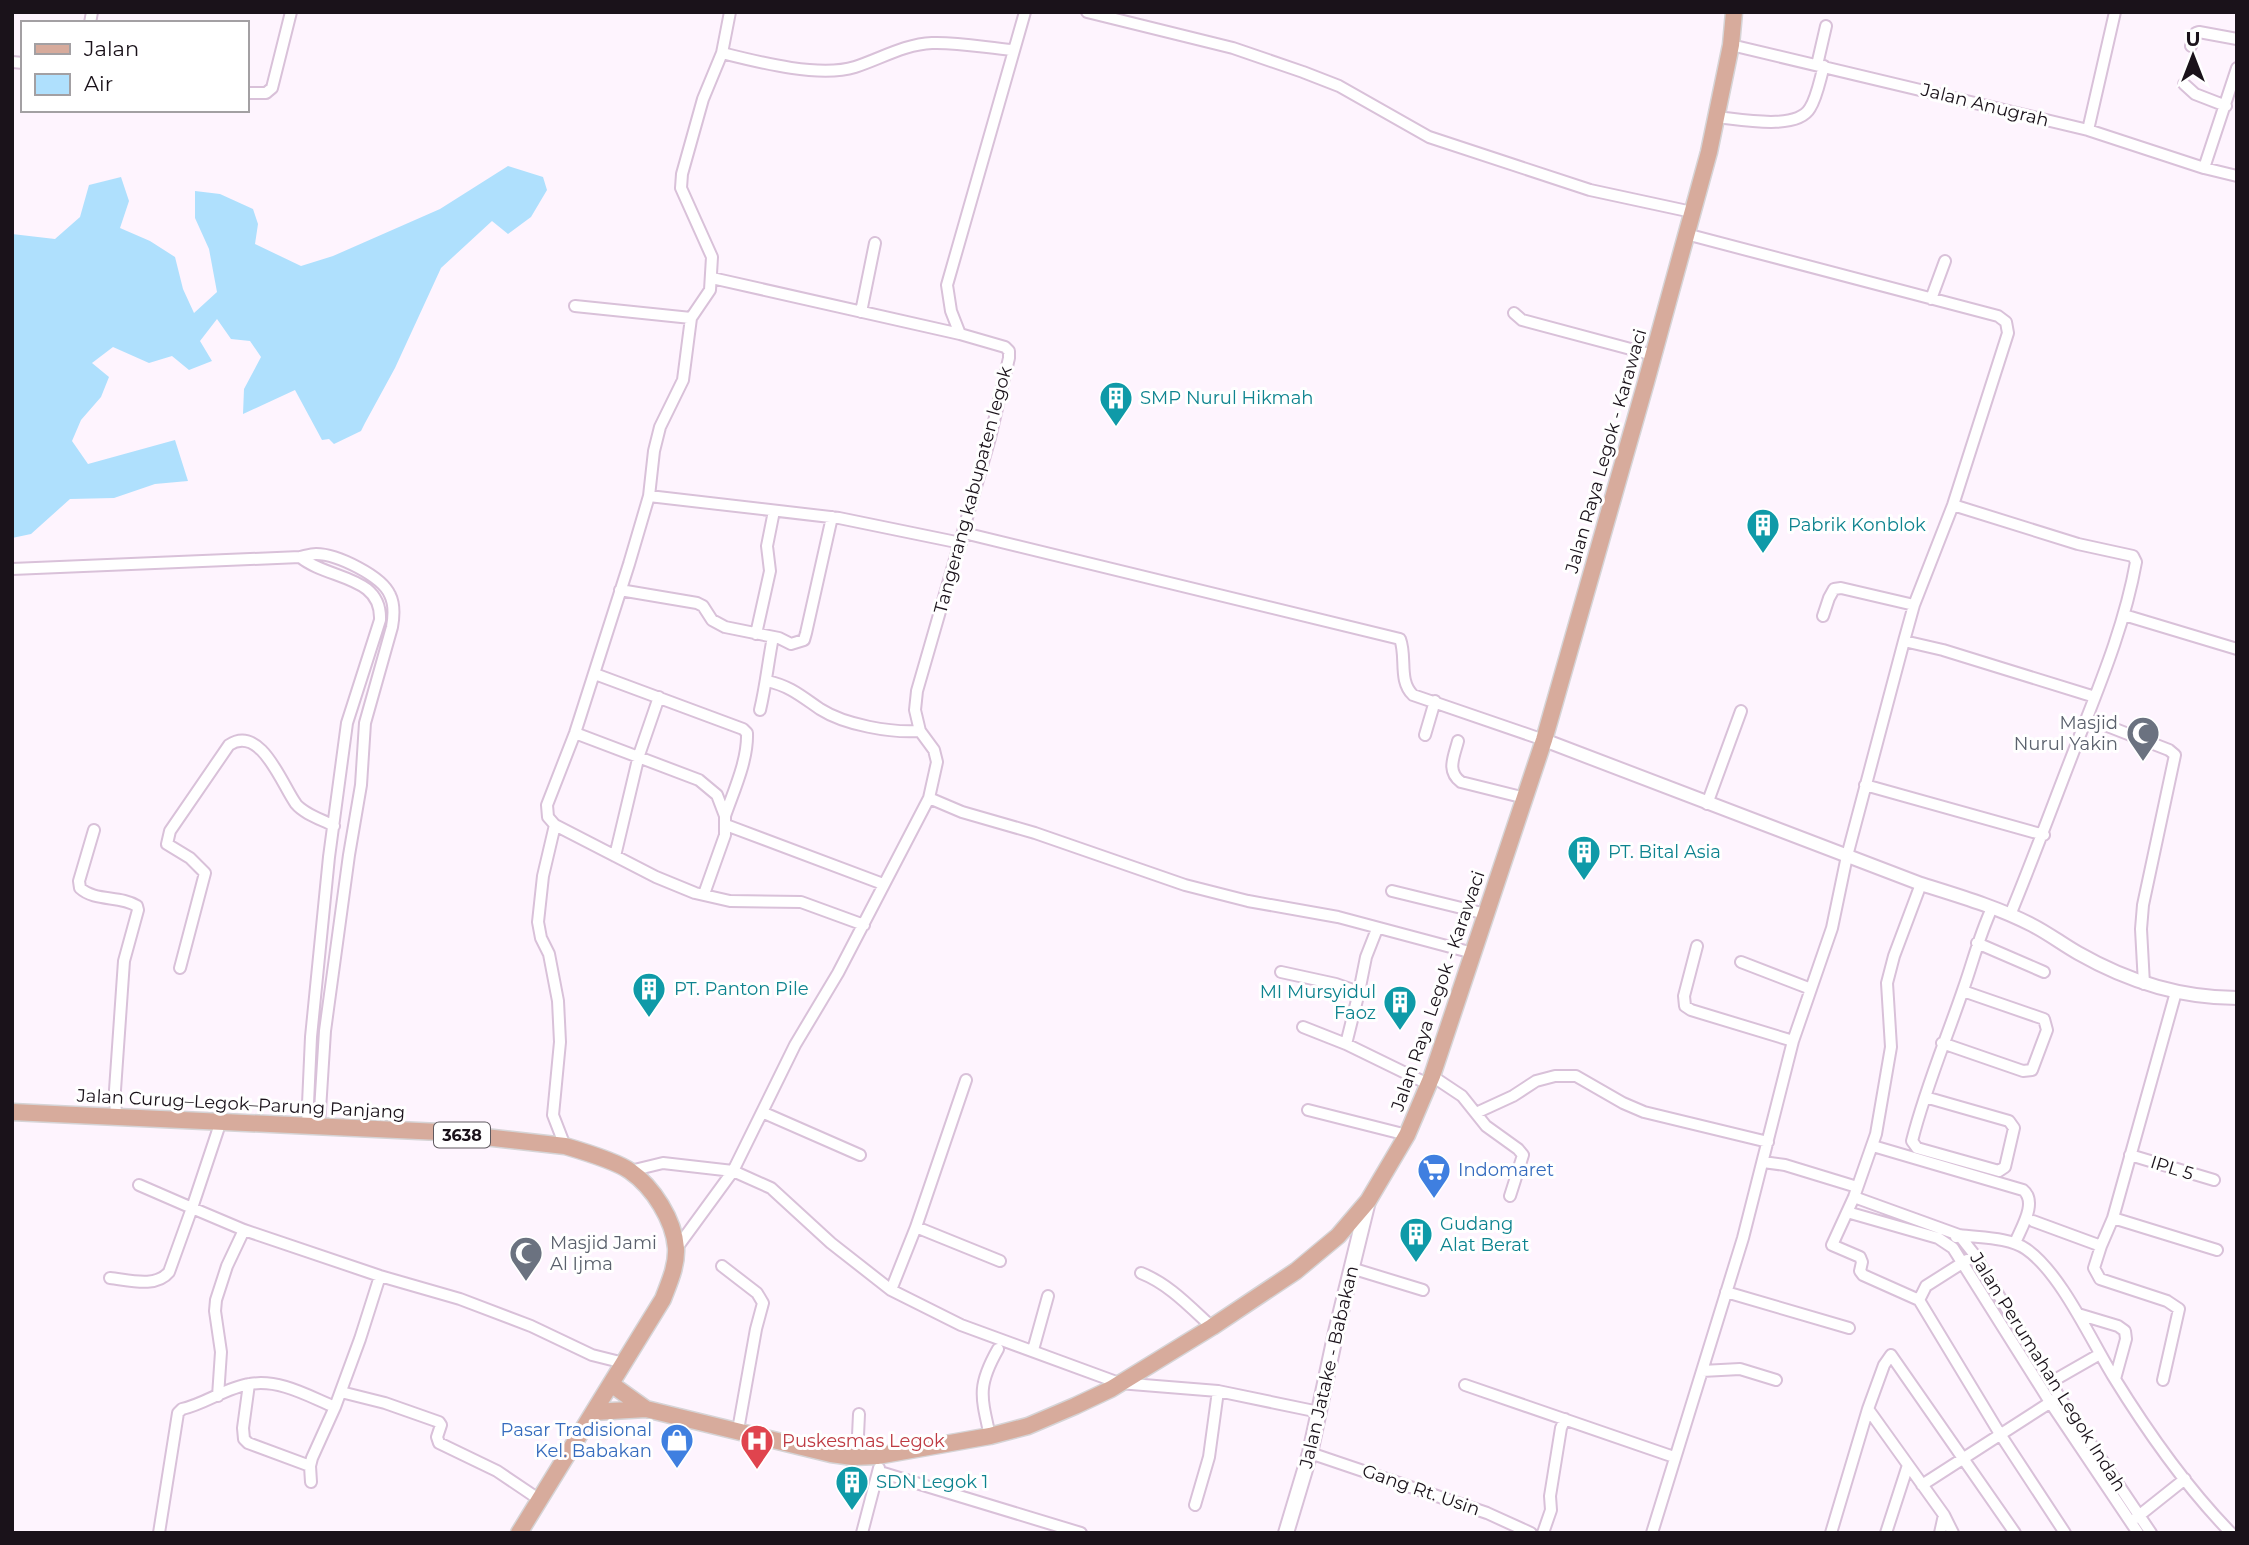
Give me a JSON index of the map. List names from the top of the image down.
{
  "streets": {
    "main road": [
      "Jalan Raya Legok - Karawaci",
      "Jalan Curug–Legok–Parung Panjang",
      "3638",
      "Jalan Jatake - Babakan"
    ],
    "street": [
      "Jalan Anugrah",
      "Tangerang kabupaten legok",
      "IPL 5",
      "Jalan Perumahan Legok Indah",
      "Gang Rt. Usin"
    ]
  },
  "crossings": [
    ["Jalan Anugrah", "Jalan Raya Legok - Karawaci"],
    ["Jalan Raya Legok - Karawaci", "Jalan Jatake - Babakan"],
    ["Tangerang kabupaten legok", "Jalan Curug–Legok–Parung Panjang"],
    ["Jalan Jatake - Babakan", "Gang Rt. Usin"]
  ],
  "places": {
    "building": [
      "SMP Nurul Hikmah",
      "Pabrik Konblok",
      "PT. Bital Asia",
      "PT. Panton Pile",
      "MI Mursyidul Faoz",
      "Gudang Alat Berat",
      "SDN Legok 1"
    ],
    "mosque": ["Masjid Nurul Yakin", "Masjid Jami Al Ijma"],
    "supermarket": ["Indomaret"],
    "shop": ["Pasar Tradisional Kel. Babakan"],
    "hospital": ["Puskesmas Legok"]
  },
  "legend": ["Jalan", "Air"],
  "north": "top"
}
